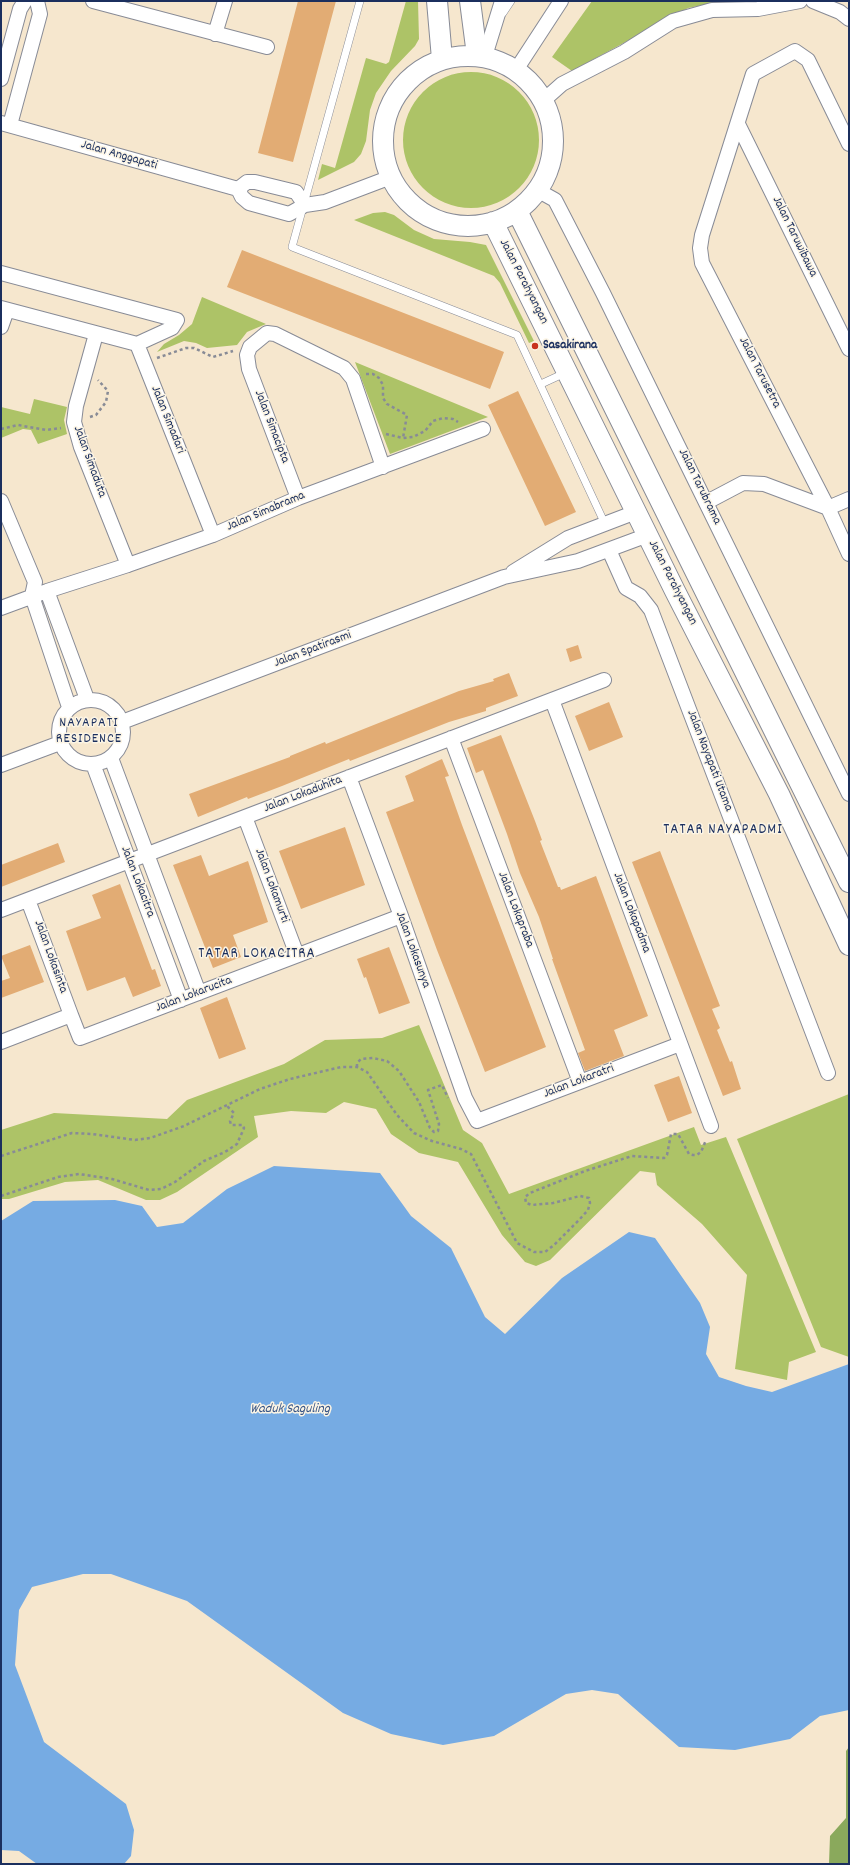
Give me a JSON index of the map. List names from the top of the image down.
{
  "streets": {
    "main road": ["Jalan Parahyangan"],
    "street": [
      "Jalan Anggapati",
      "Jalan Taruwibawa",
      "Jalan Tarusetra",
      "Jalan Simadari",
      "Jalan Simacipta",
      "Jalan Simaduta",
      "Jalan Tarubrama",
      "Jalan Simabrama",
      "Jalan Spatirasmi",
      "Jalan Nayapati Utama",
      "Jalan Lokaduhita",
      "Jalan Lokacitra",
      "Jalan Lokamurti",
      "Jalan Lokapraba",
      "Jalan Lokapadma",
      "Jalan Lokasunya",
      "Jalan Lokasinta",
      "Jalan Lokarucita",
      "Jalan Lokaratri"
    ]
  },
  "crossings": [
    ["Jalan Taruwibawa", "Jalan Tarusetra"],
    ["Jalan Parahyangan", "Jalan Spatirasmi"],
    ["Jalan Simadari", "Jalan Simabrama"],
    ["Jalan Simacipta", "Jalan Simabrama"],
    ["Jalan Simaduta", "Jalan Simabrama"],
    ["Jalan Spatirasmi", "Jalan Nayapati Utama"],
    ["Jalan Spatirasmi", "Jalan Lokacitra"],
    ["Jalan Lokaduhita", "Jalan Lokacitra"],
    ["Jalan Lokaduhita", "Jalan Lokamurti"],
    ["Jalan Lokaduhita", "Jalan Lokapraba"],
    ["Jalan Lokaduhita", "Jalan Lokapadma"],
    ["Jalan Lokaduhita", "Jalan Lokasunya"],
    ["Jalan Lokaduhita", "Jalan Lokasinta"],
    ["Jalan Lokacitra", "Jalan Lokarucita"],
    ["Jalan Lokamurti", "Jalan Lokarucita"],
    ["Jalan Lokapraba", "Jalan Lokaratri"],
    ["Jalan Lokapadma", "Jalan Lokaratri"],
    ["Jalan Lokasunya", "Jalan Lokarucita"],
    ["Jalan Lokasunya", "Jalan Lokaratri"],
    ["Jalan Lokasinta", "Jalan Lokarucita"]
  ],
  "districts": ["NAYAPATI RESIDENCE", "TATAR NAYAPADMI", "TATAR LOKACITRA"],
  "water": ["Waduk Saguling"],
  "places": ["Sasakirana"]
}
